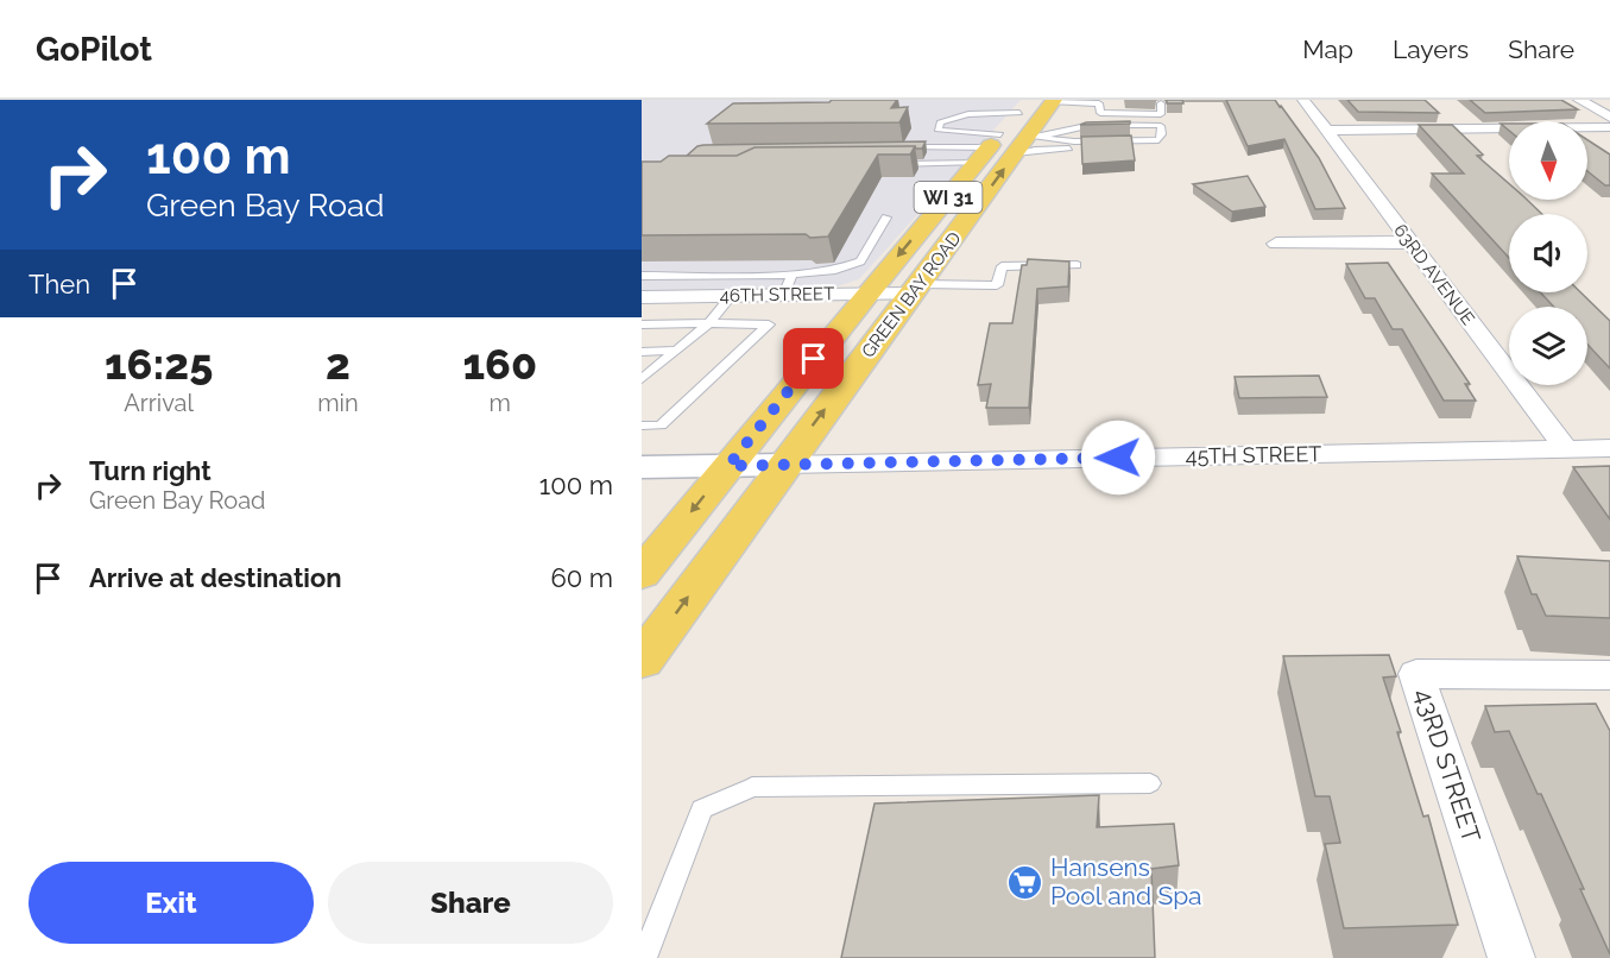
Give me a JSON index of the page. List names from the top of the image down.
{
  "streets": {
    "main road": ["WI 31", "GREEN BAY ROAD"],
    "street": [
      "63RD AVENUE",
      "46TH STREET",
      "45TH STREET",
      "43RD STREET"
    ]
  },
  "crossings": [
    ["63RD AVENUE", "45TH STREET"],
    ["46TH STREET", "GREEN BAY ROAD"],
    ["GREEN BAY ROAD", "45TH STREET"]
  ],
  "places": {
    "supermarket": ["Hansens Pool and Spa"]
  },
  "north": "bottom",
  "page": {
    "header": "GoPilot",
    "nav": ["Map", "Layers", "Share"],
    "turn": ["100 m", "Green Bay Road"],
    "then": "Then",
    "eta": [
      "16:25",
      "Arrival",
      "2",
      "min",
      "160",
      "m"
    ],
    "list": [
      {
        "name": "Turn right",
        "note": "Green Bay Road",
        "value": "100 m"
      },
      {
        "name": "Arrive at destination",
        "value": "60 m"
      }
    ],
    "buttons": ["Exit", "Share"]
  }
}
